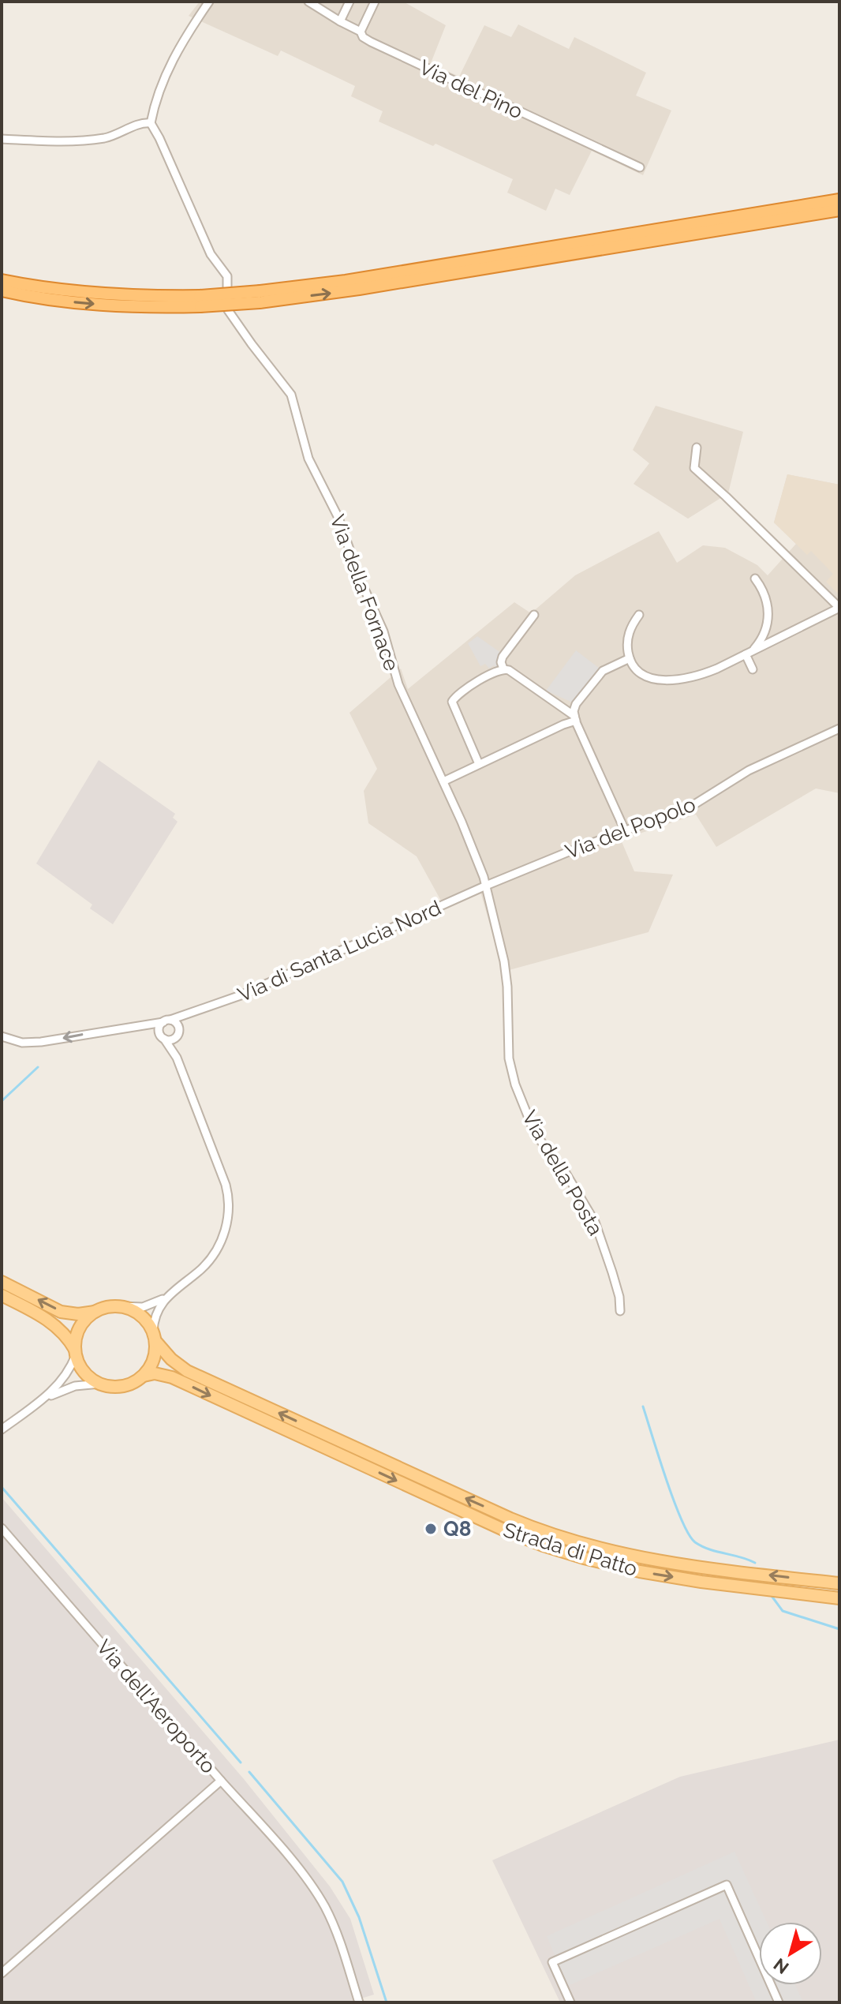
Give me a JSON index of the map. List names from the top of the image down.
{
  "streets": {
    "main road": ["Strada di Patto"],
    "street": [
      "Via del Pino",
      "Via della Fornace",
      "Via del Popolo",
      "Via di Santa Lucia Nord",
      "Via della Posta",
      "Via dell'Aeroporto"
    ]
  },
  "crossings": [
    ["Via della Fornace", "Via del Popolo"],
    ["Via della Fornace", "Via di Santa Lucia Nord"],
    ["Via della Fornace", "Via della Posta"],
    ["Via del Popolo", "Via di Santa Lucia Nord"],
    ["Via del Popolo", "Via della Posta"],
    ["Via di Santa Lucia Nord", "Via della Posta"]
  ],
  "places": ["Q8"],
  "north": "bottom left"
}
